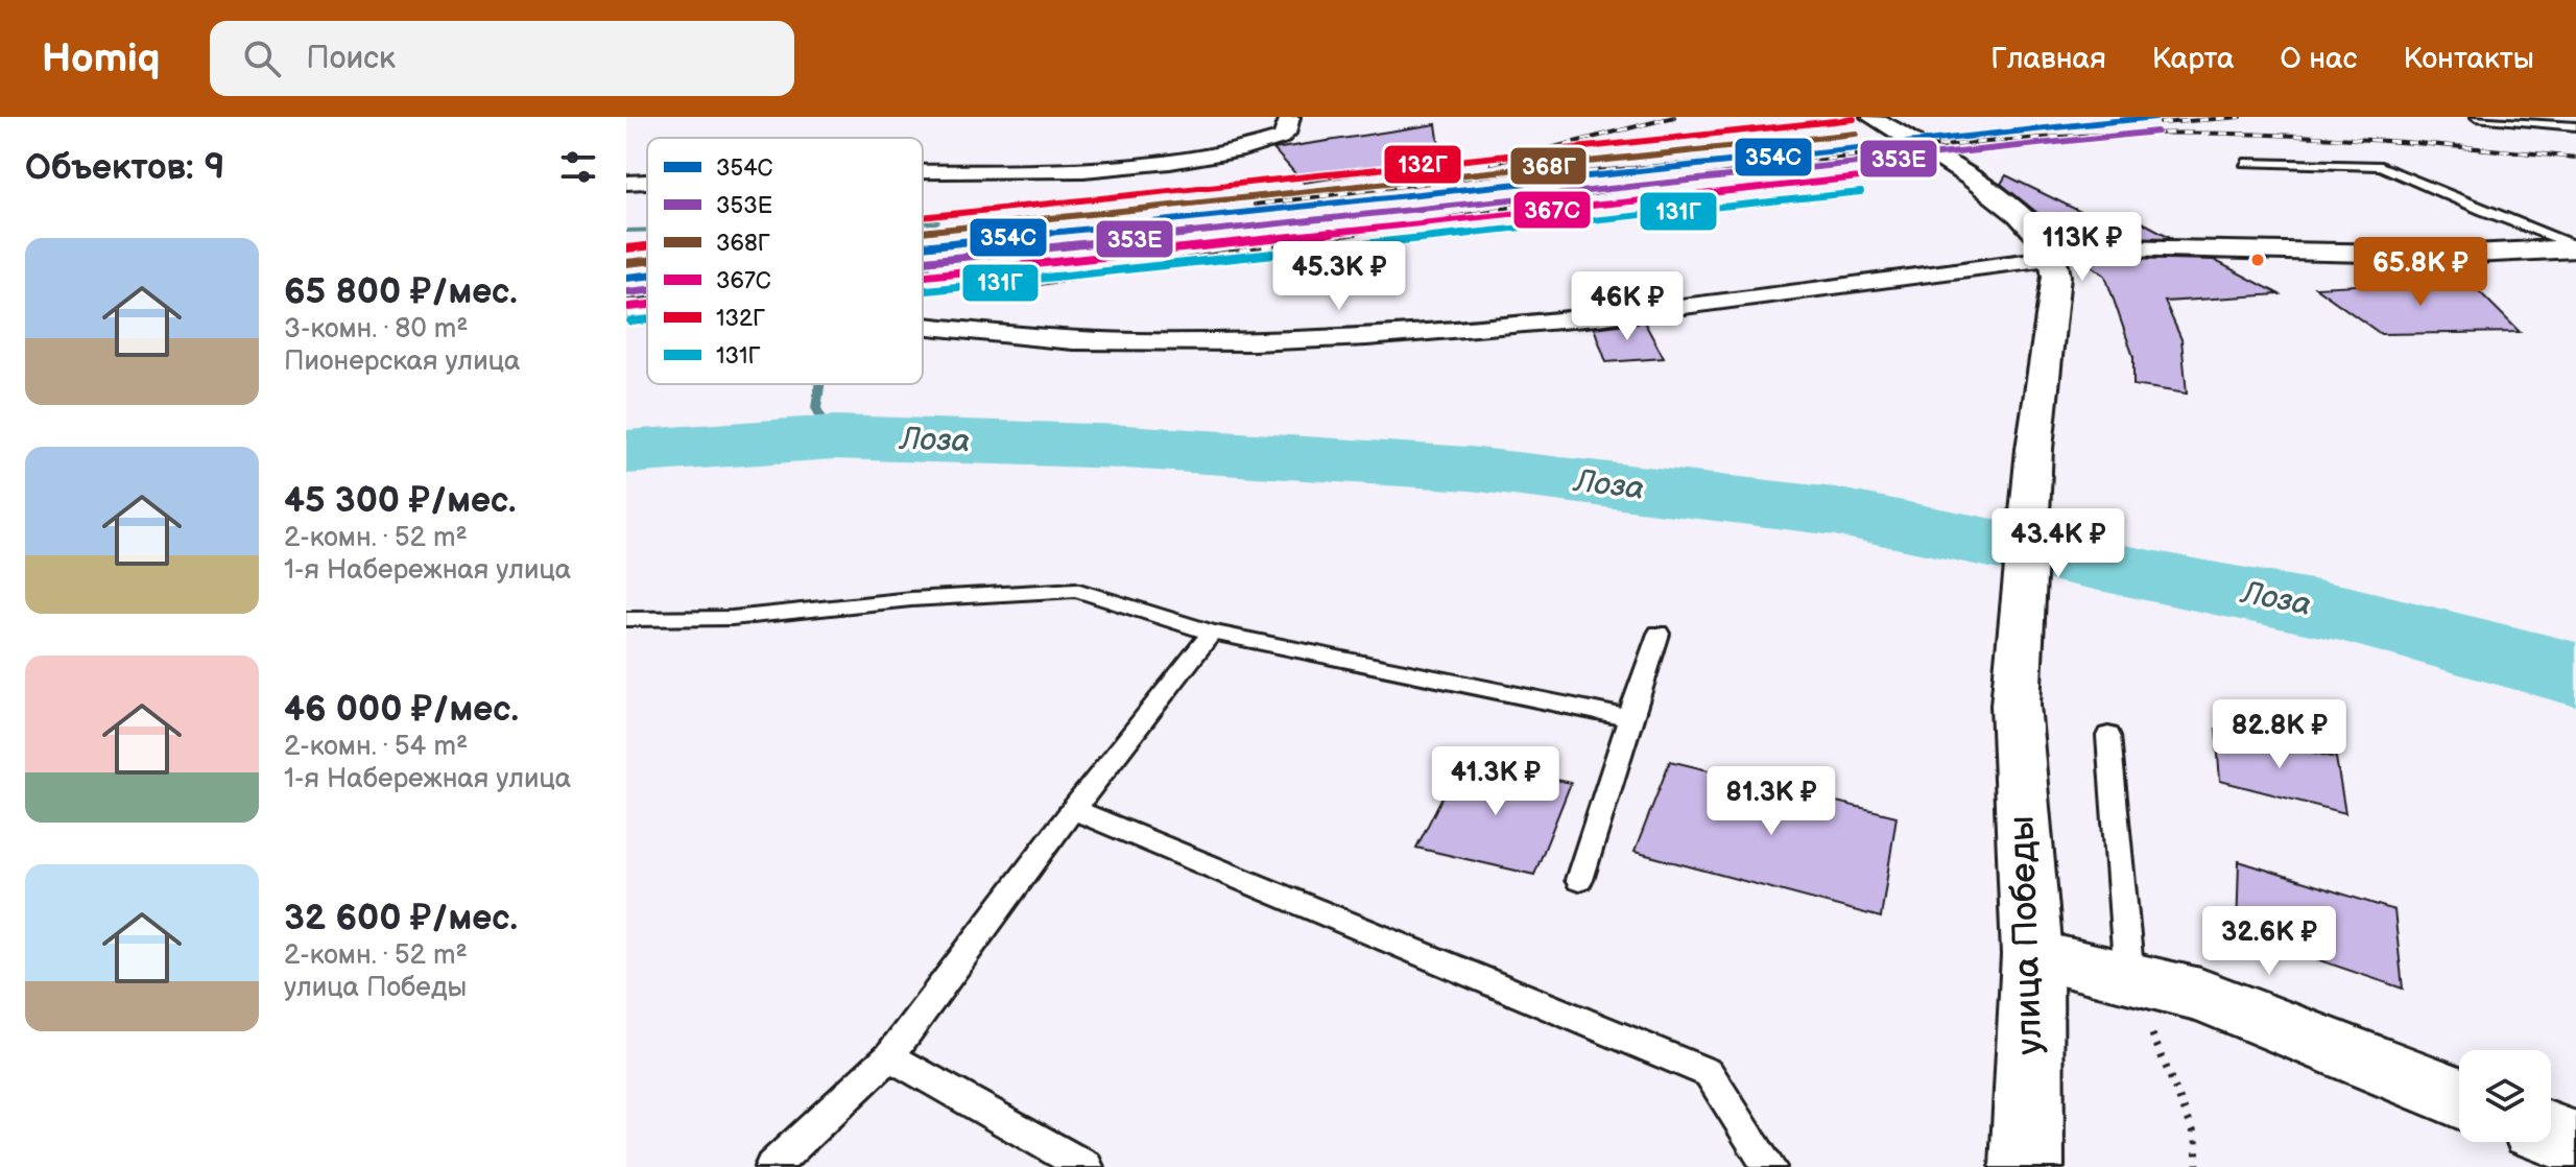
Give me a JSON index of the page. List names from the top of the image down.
{
  "streets": {
    "main road": ["улица Победы"]
  },
  "water": ["Лоза"],
  "lines": [
    "transit line 354С",
    "transit line 132Г",
    "transit line 353Е",
    "transit line 368Г",
    "transit line 367С",
    "transit line 131Г"
  ],
  "legend": [
    "354С",
    "353Е",
    "368Г",
    "367С",
    "132Г",
    "131Г"
  ],
  "page": {
    "header": "Homiq",
    "search": "Поиск",
    "nav": [
      "Главная",
      "Карта",
      "О нас",
      "Контакты"
    ],
    "heading": "Объектов: 9",
    "price": [
      "113K ₽",
      "65.8K ₽",
      "45.3K ₽",
      "46K ₽",
      "43.4K ₽",
      "82.8K ₽",
      "41.3K ₽",
      "81.3K ₽",
      "32.6K ₽"
    ],
    "list": [
      {
        "name": "65 800 ₽/мес.",
        "note": "3-комн. · 80 m² · Пионерская улица"
      },
      {
        "name": "45 300 ₽/мес.",
        "note": "2-комн. · 52 m² · 1-я Набережная улица"
      },
      {
        "name": "46 000 ₽/мес.",
        "note": "2-комн. · 54 m² · 1-я Набережная улица"
      },
      {
        "name": "32 600 ₽/мес.",
        "note": "2-комн. · 52 m² · улица Победы"
      }
    ]
  }
}
